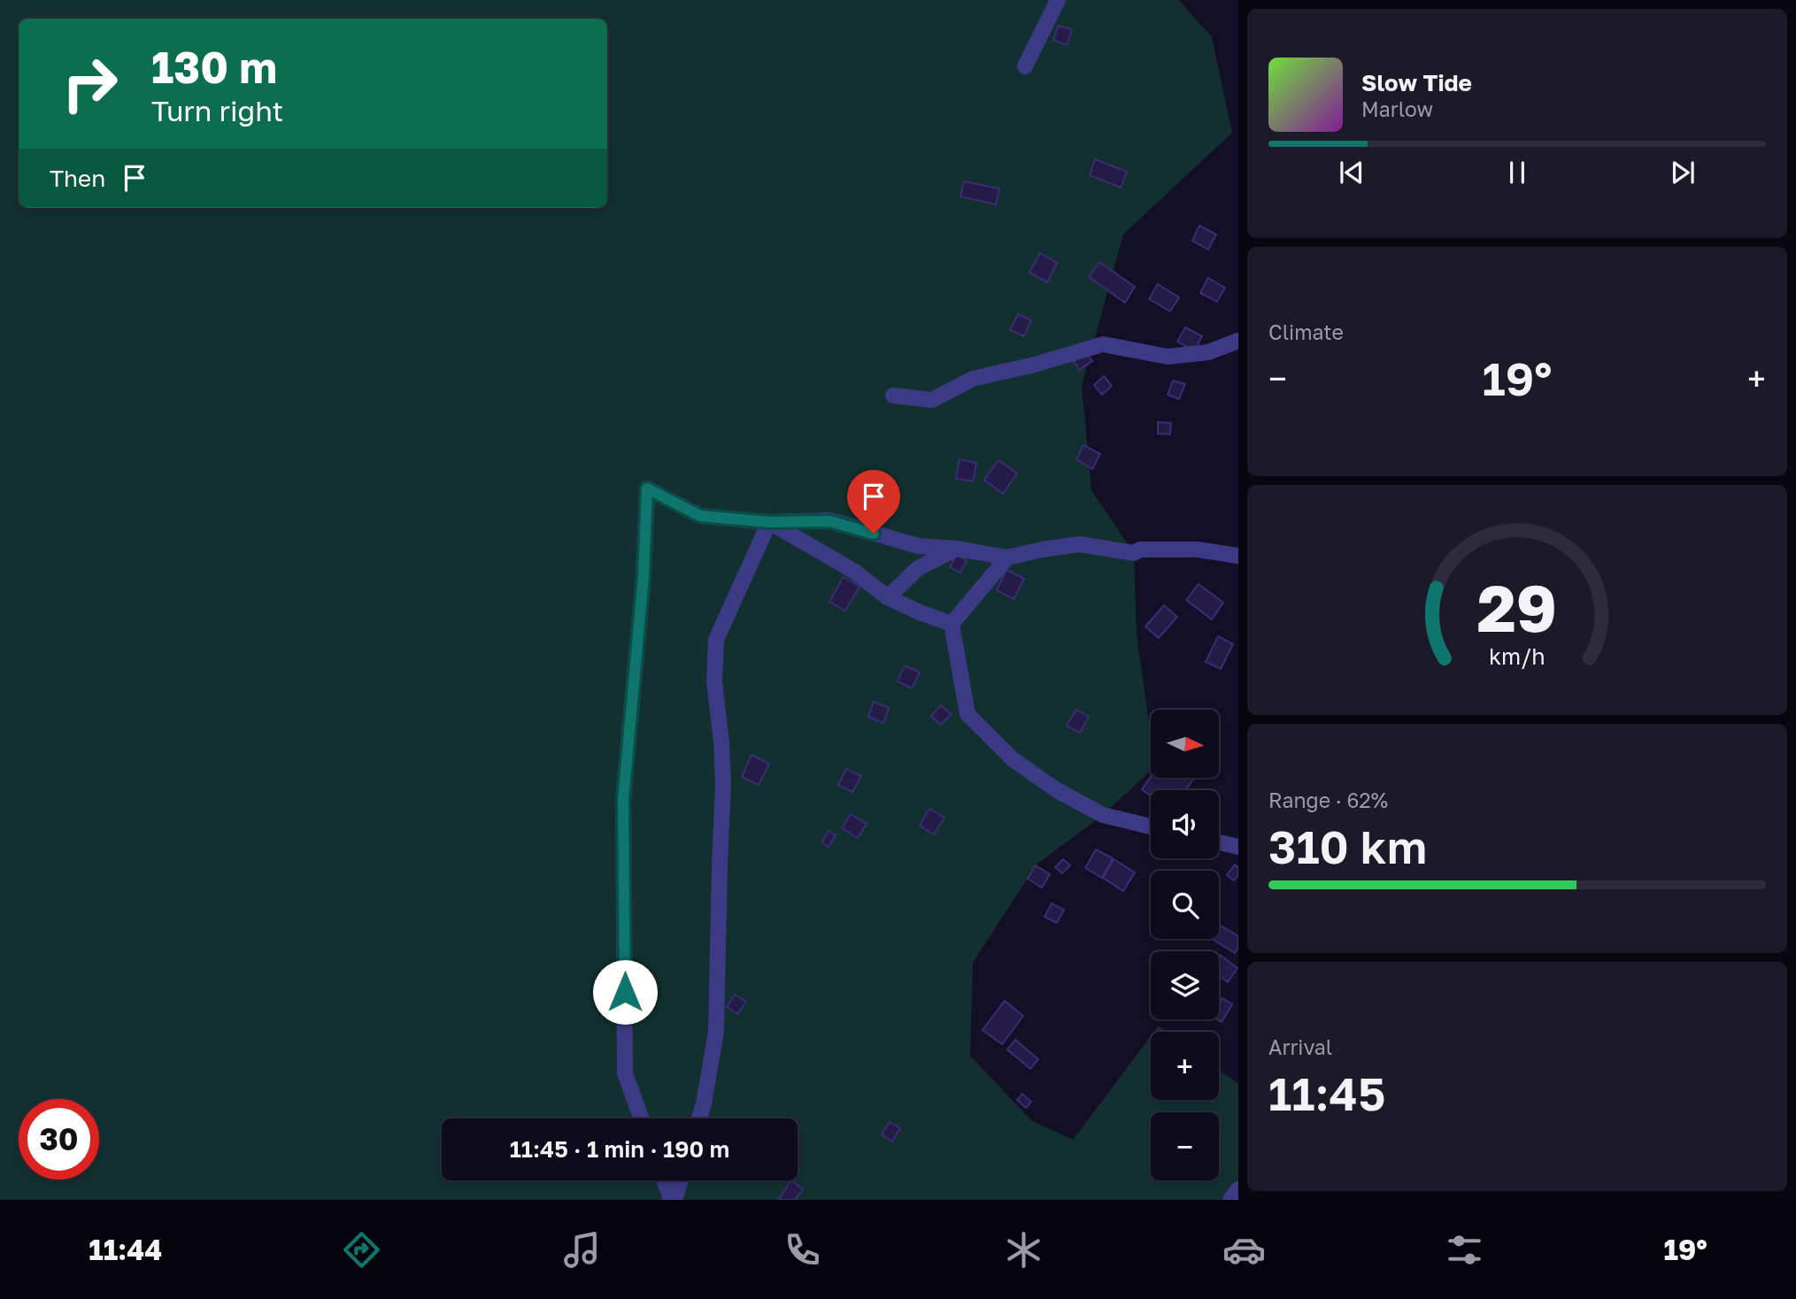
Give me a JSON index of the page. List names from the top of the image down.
{
  "north": "right",
  "page": {
    "turn": ["130 m", "Turn right"],
    "song": ["Slow Tide", "Marlow"],
    "then": "Then",
    "tile": [
      "Climate",
      ["Range · 62%", "310 km"],
      ["Arrival", "11:45"]
    ],
    "heat": ["−", "19°", "+"],
    "map_buttons": ["+", "−"],
    "limit": "30",
    "trip": "11:45 · 1 min · 190 m",
    "tabs": ["11:44", "19°"],
    "gauge": ["29", "km/h"]
  }
}
